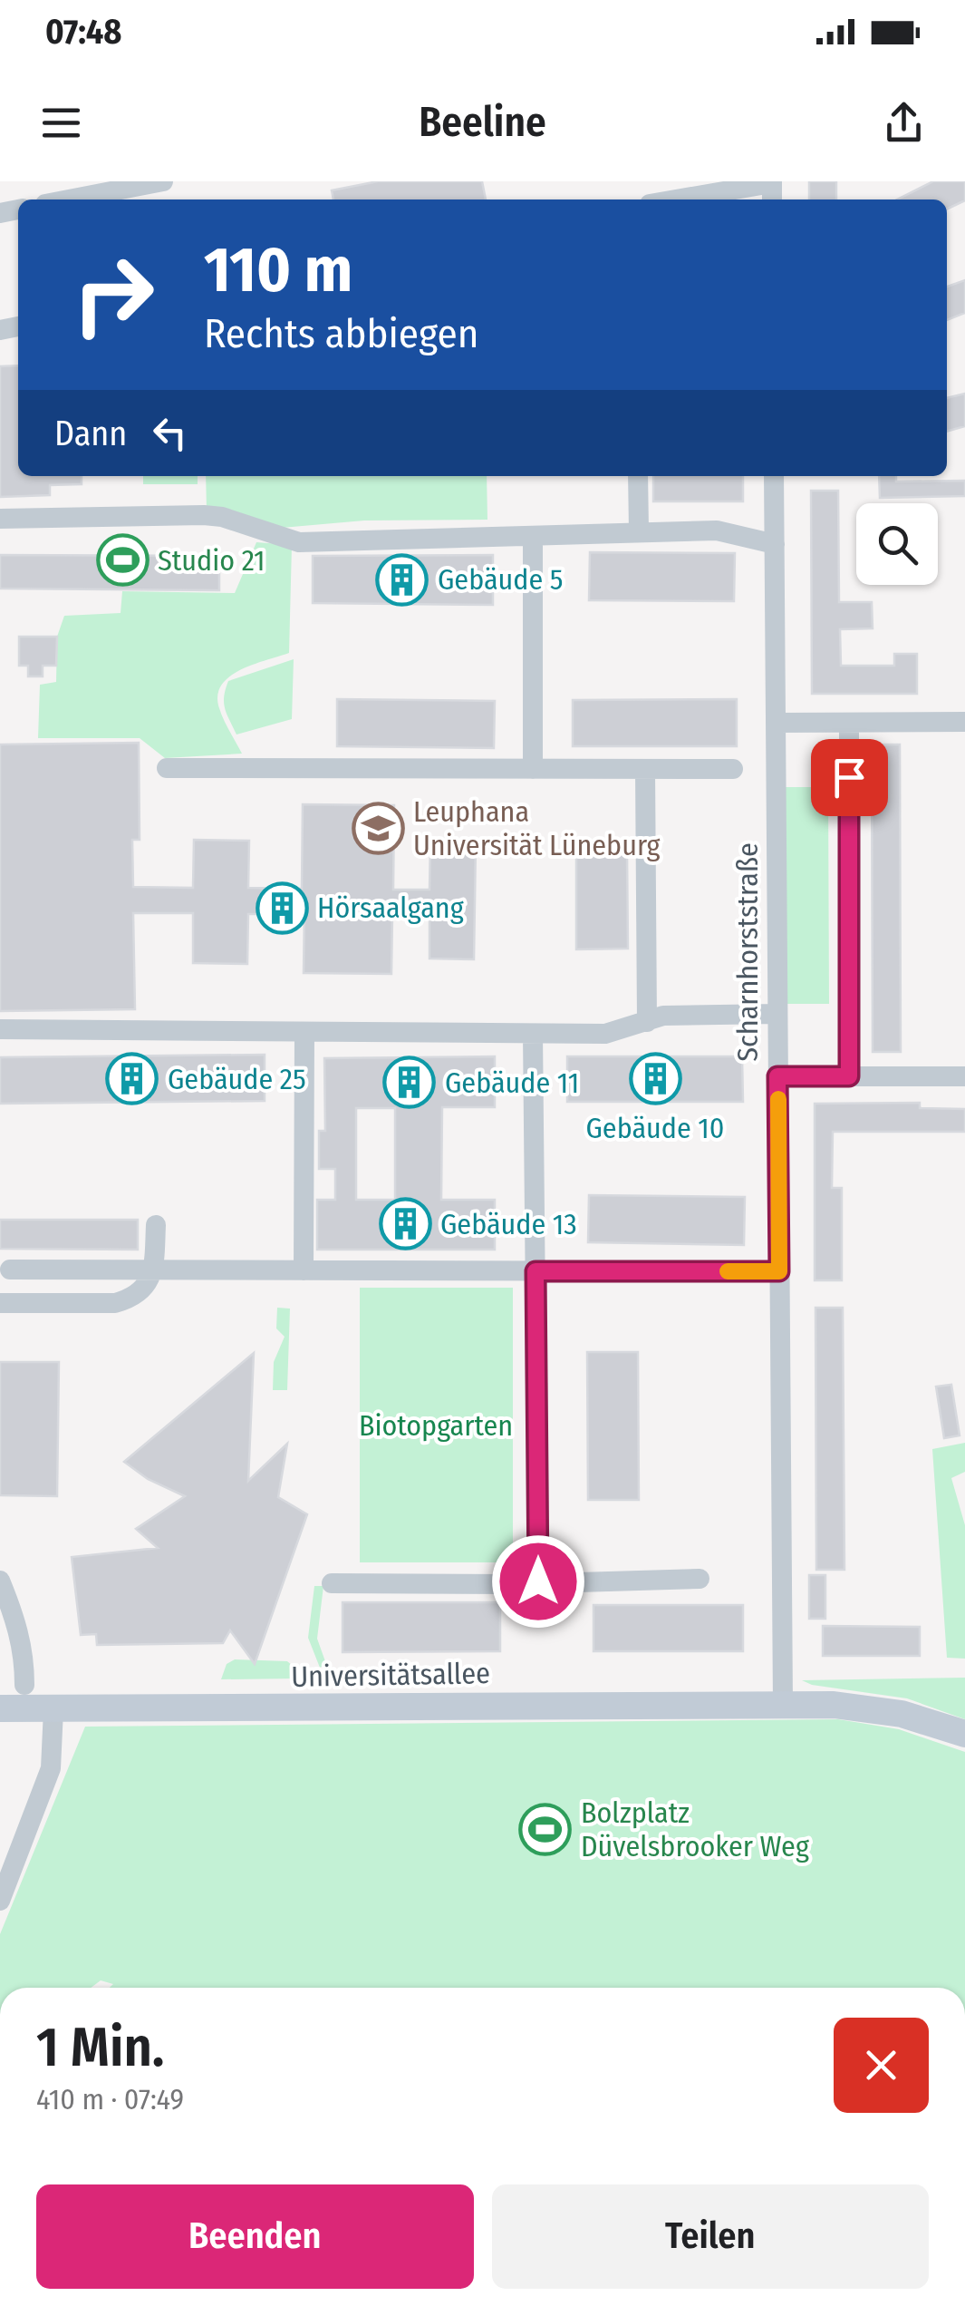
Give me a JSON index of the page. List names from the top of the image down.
{
  "streets": {
    "main road": ["Universitätsallee"],
    "street": ["Scharnhorststraße"]
  },
  "crossings": [
    ["Scharnhorststraße", "Universitätsallee"]
  ],
  "parks": ["Biotopgarten"],
  "places": {
    "sports": ["Studio 21", "Bolzplatz Düvelsbrooker Weg"],
    "building": [
      "Gebäude 5",
      "Hörsaalgang",
      "Gebäude 25",
      "Gebäude 10",
      "Gebäude 11",
      "Gebäude 13"
    ],
    "school or university": ["Leuphana Universität Lüneburg"]
  },
  "page": {
    "status": "07:48",
    "header": "Beeline",
    "turn": ["110 m", "Rechts abbiegen"],
    "then": "Dann",
    "heading": ["1 Min.", "410 m · 07:49"],
    "buttons": ["Beenden", "Teilen"]
  }
}
